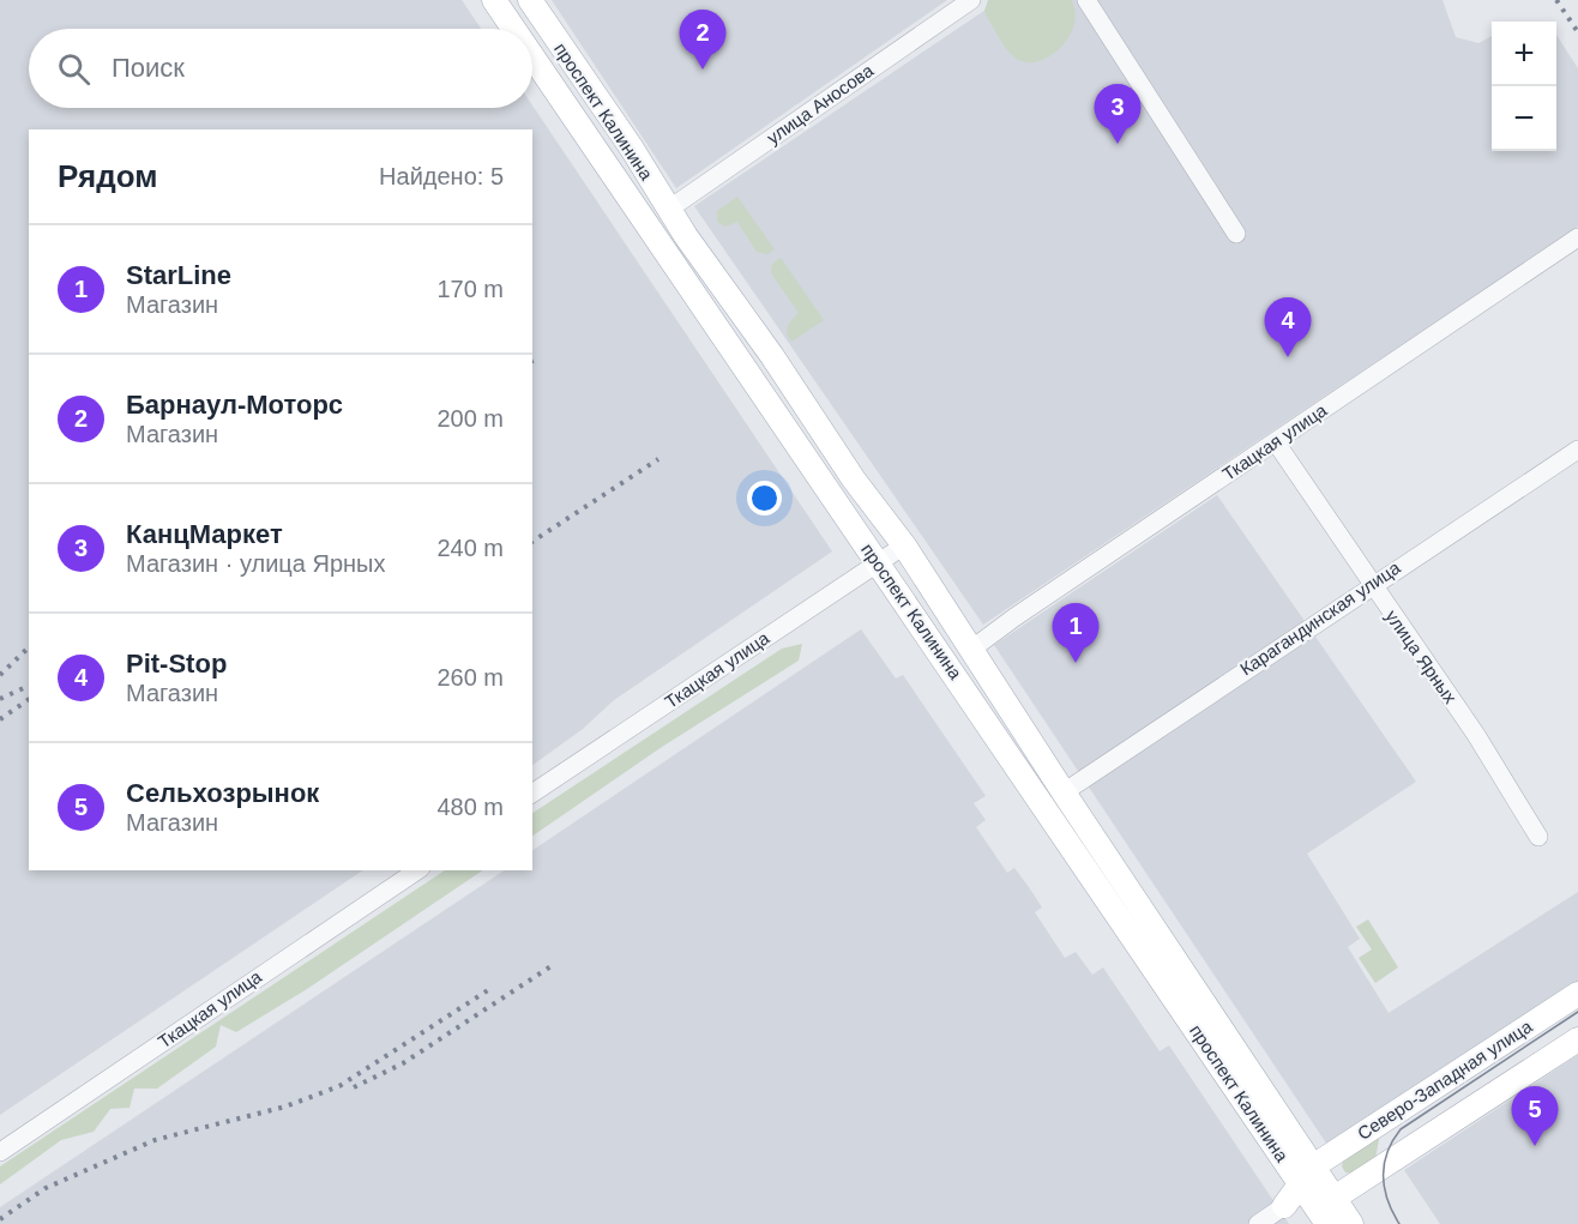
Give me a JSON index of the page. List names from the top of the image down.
{
  "streets": {
    "main road": ["проспект Калинина", "Северо-Западная улица"],
    "street": [
      "улица Аносова",
      "Ткацкая улица",
      "Карагандинская улица",
      "улица Ярных"
    ]
  },
  "crossings": [
    ["улица Аносова", "проспект Калинина"],
    ["проспект Калинина", "Ткацкая улица"],
    ["проспект Калинина", "Карагандинская улица"],
    ["проспект Калинина", "Северо-Западная улица"],
    ["Ткацкая улица", "улица Ярных"],
    ["Карагандинская улица", "улица Ярных"]
  ],
  "page": {
    "pins": [
      "2",
      "3",
      "4",
      "1",
      "5"
    ],
    "map_buttons": ["+", "−"],
    "search": "Поиск",
    "heading": ["Рядом", "Найдено: 5"],
    "list": [
      {
        "mark": "1",
        "name": "StarLine",
        "note": "Магазин",
        "value": "170 m"
      },
      {
        "mark": "2",
        "name": "Барнаул-Моторс",
        "note": "Магазин",
        "value": "200 m"
      },
      {
        "mark": "3",
        "name": "КанцМаркет",
        "note": "Магазин · улица Ярных",
        "value": "240 m"
      },
      {
        "mark": "4",
        "name": "Pit-Stop",
        "note": "Магазин",
        "value": "260 m"
      },
      {
        "mark": "5",
        "name": "Сельхозрынок",
        "note": "Магазин",
        "value": "480 m"
      }
    ]
  }
}
